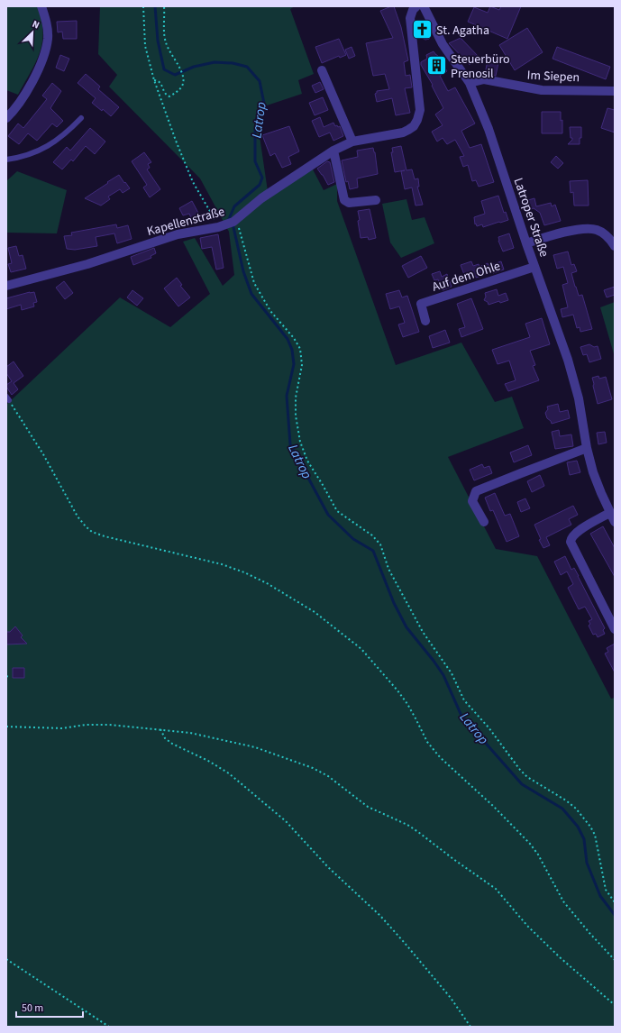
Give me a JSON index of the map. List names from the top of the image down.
{
  "streets": {
    "street": [
      "Im Siepen",
      "Latroper Straße",
      "Kapellenstraße",
      "Auf dem Ohle"
    ]
  },
  "crossings": [
    ["Im Siepen", "Latroper Straße"],
    ["Latroper Straße", "Auf dem Ohle"]
  ],
  "water": ["Latrop"],
  "places": {
    "church": ["St. Agatha"],
    "building": ["Steuerbüro Prenosil"]
  },
  "scale_bar": "50 m",
  "north": "top right"
}
